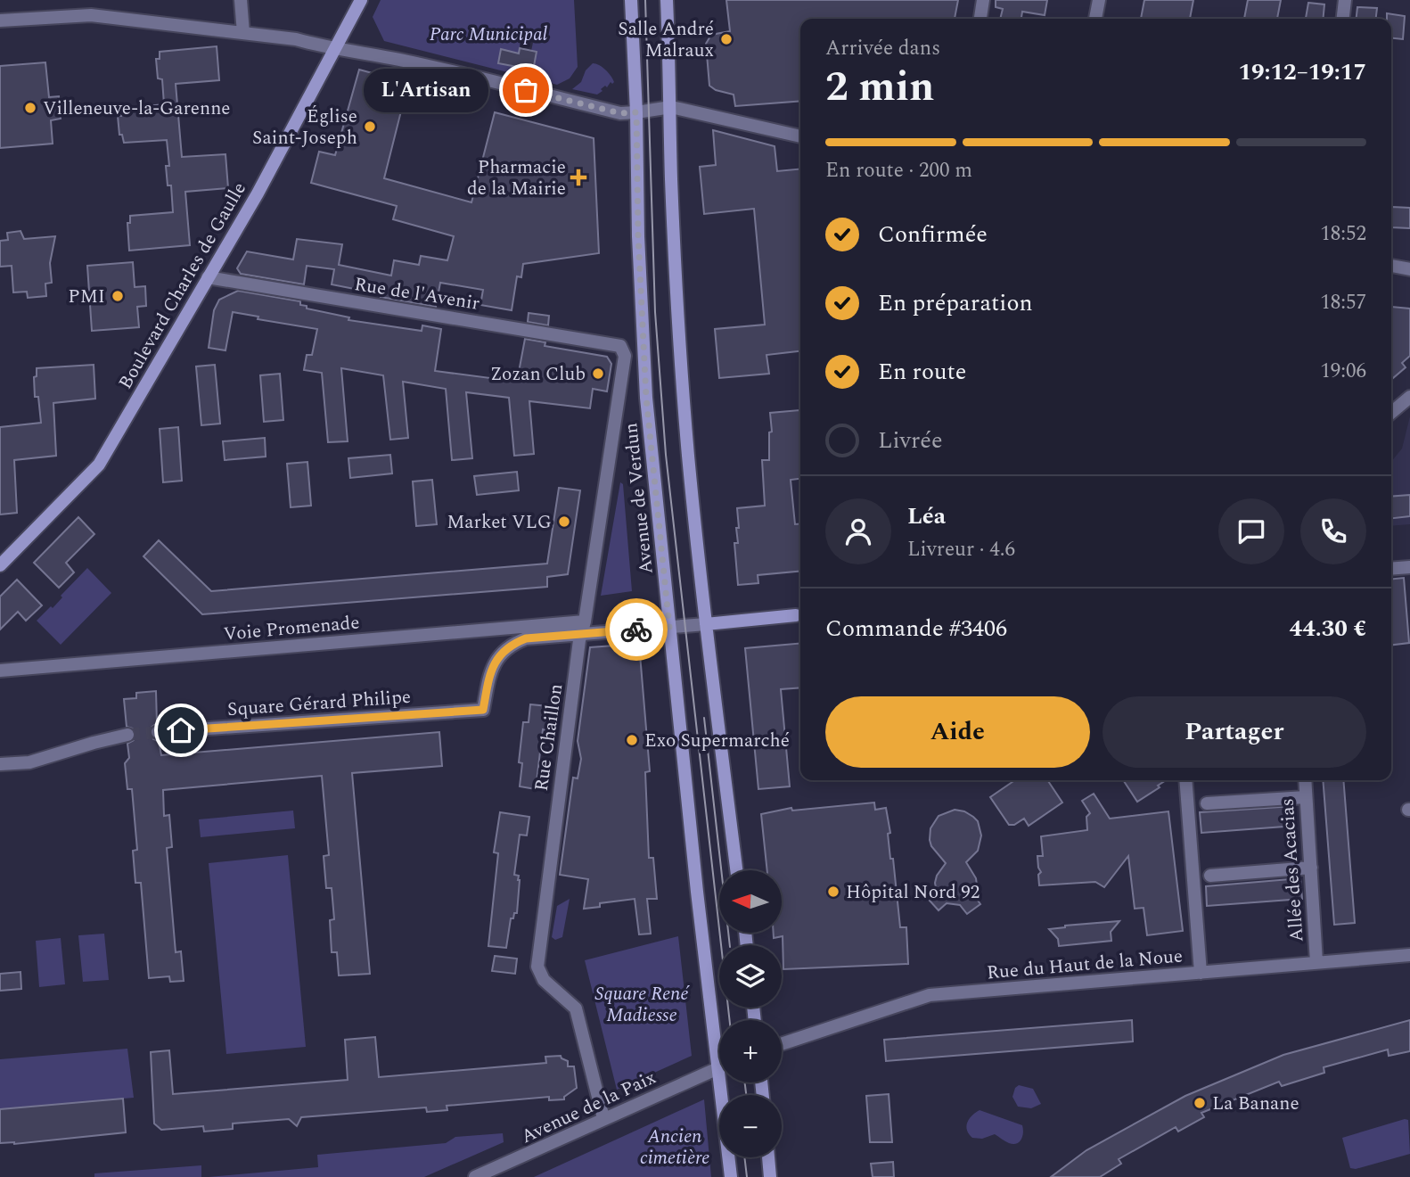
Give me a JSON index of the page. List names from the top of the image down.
{
  "streets": {
    "main road": ["Boulevard Charles de Gaulle", "Avenue de Verdun", "Voie Promenade"],
    "street": [
      "Rue de l'Avenir",
      "Square Gérard Philipe",
      "Rue Chaillon",
      "Allée des Acacias",
      "Rue du Haut de la Noue",
      "Avenue de la Paix"
    ]
  },
  "crossings": [
    ["Boulevard Charles de Gaulle", "Rue de l'Avenir"],
    ["Rue de l'Avenir", "Rue Chaillon"],
    ["Avenue de Verdun", "Voie Promenade"],
    ["Avenue de Verdun", "Avenue de la Paix"],
    ["Voie Promenade", "Square Gérard Philipe"],
    ["Voie Promenade", "Rue Chaillon"],
    ["Square Gérard Philipe", "Rue Chaillon"],
    ["Rue Chaillon", "Avenue de la Paix"],
    ["Allée des Acacias", "Rue du Haut de la Noue"]
  ],
  "parks": ["Parc Municipal", "Square René Madiesse", "Ancien cimetière"],
  "places": {
    "other": [
      "Salle André Malraux",
      "L'Artisan",
      "Villeneuve-la-Garenne",
      "Église Saint-Joseph",
      "PMI",
      "Zozan Club",
      "Market VLG",
      "Exo Supermarché",
      "Hôpital Nord 92",
      "La Banane"
    ],
    "health": ["Pharmacie de la Mairie"]
  },
  "north": "left",
  "page": {
    "heading": ["2 min", "Arrivée dans", "19:12–19:17"],
    "panel": [
      "Léa",
      "Livreur · 4.6",
      "Commande #3406",
      "44.30 €"
    ],
    "bubble": "L'Artisan",
    "bar": "En route · 200 m",
    "list": [
      ["Confirmée", "18:52"],
      ["En préparation", "18:57"],
      ["En route", "19:06"],
      "Livrée"
    ],
    "buttons": ["Aide", "Partager"],
    "map_buttons": ["+", "−"]
  }
}
